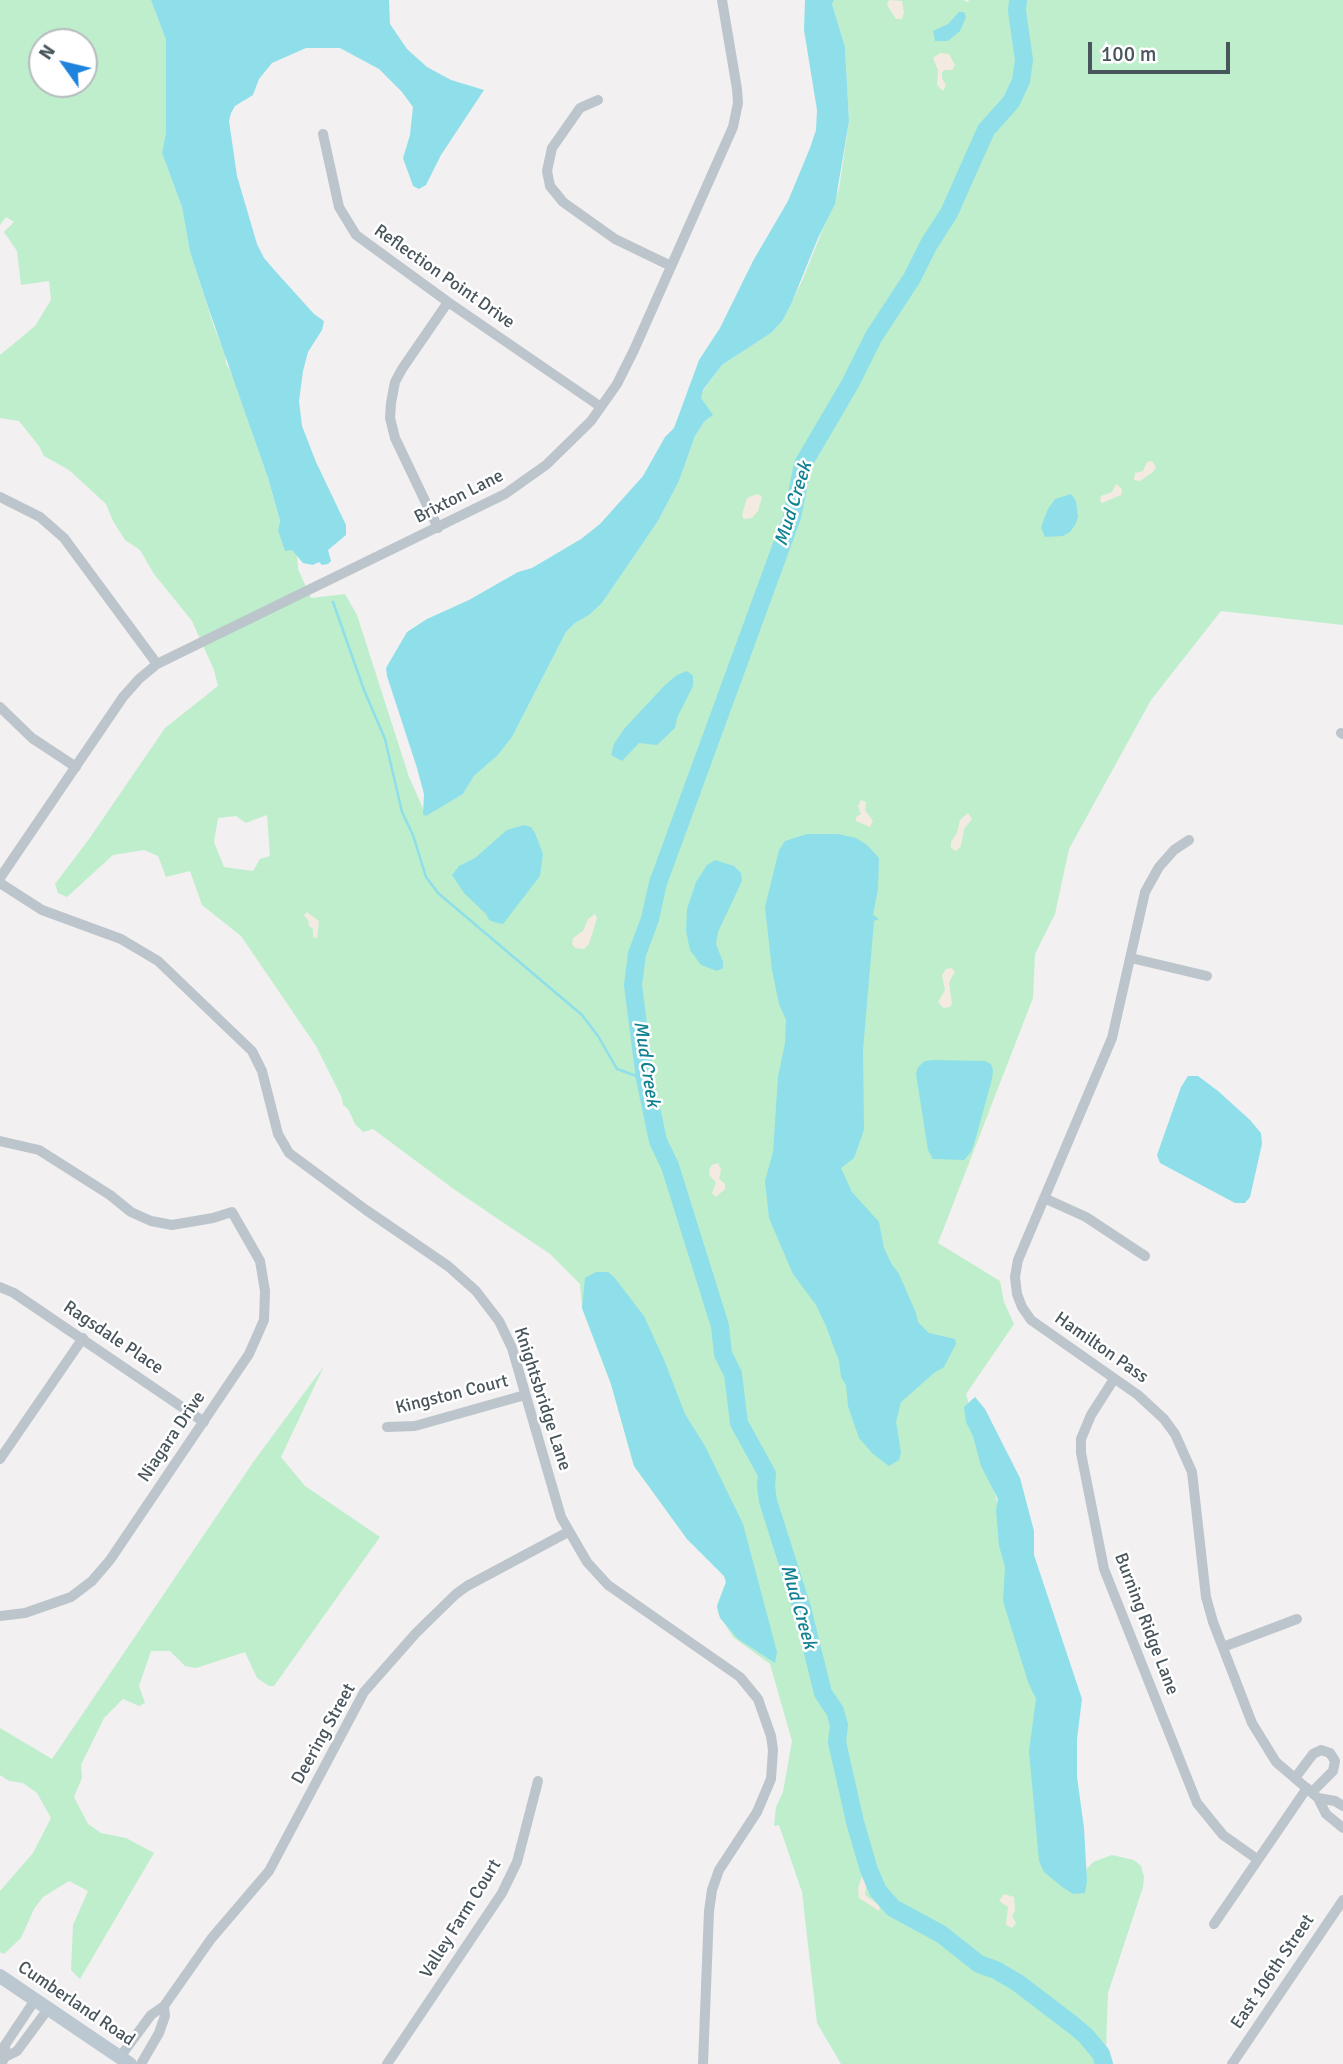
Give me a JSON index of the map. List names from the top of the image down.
{
  "streets": {
    "main road": ["Cumberland Road"],
    "street": [
      "Reflection Point Drive",
      "Brixton Lane",
      "Ragsdale Place",
      "Hamilton Pass",
      "Kingston Court",
      "Knightsbridge Lane",
      "Niagara Drive",
      "Burning Ridge Lane",
      "Deering Street",
      "Valley Farm Court",
      "East 106th Street"
    ]
  },
  "crossings": [
    ["Reflection Point Drive", "Brixton Lane"],
    ["Brixton Lane", "Knightsbridge Lane"],
    ["Ragsdale Place", "Niagara Drive"],
    ["Hamilton Pass", "Burning Ridge Lane"],
    ["Kingston Court", "Knightsbridge Lane"],
    ["Knightsbridge Lane", "Deering Street"],
    ["Deering Street", "Cumberland Road"]
  ],
  "water": ["Mud Creek"],
  "scale_bar": "100 m",
  "north": "top left"
}
